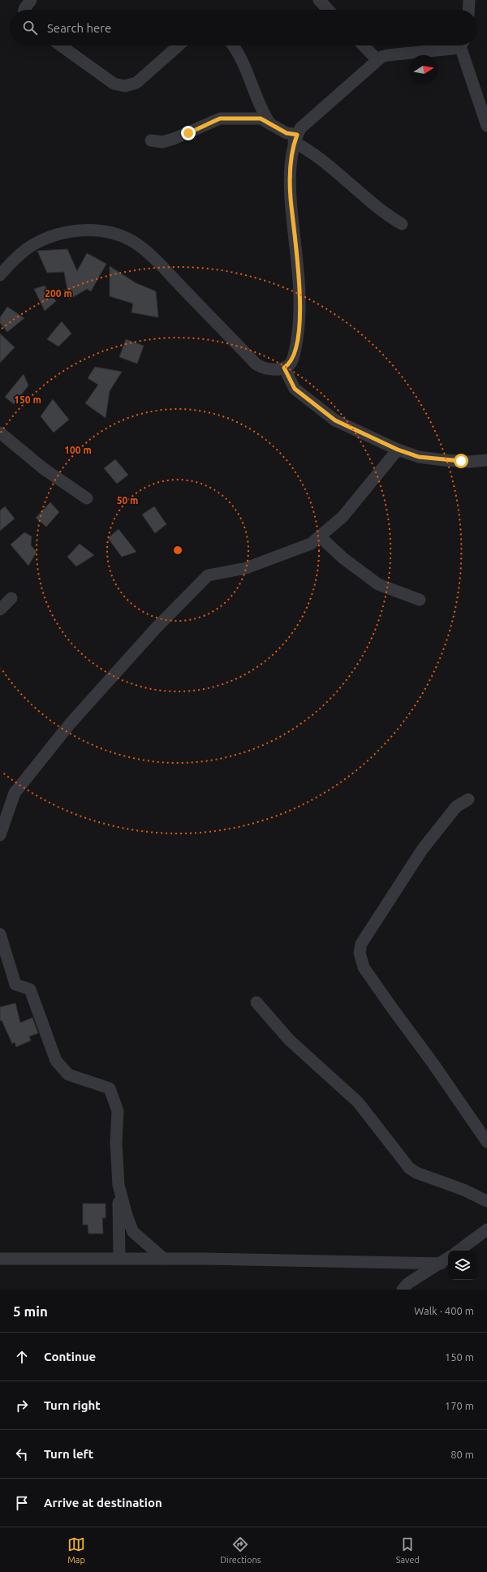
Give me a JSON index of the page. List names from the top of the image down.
{
  "north": "right",
  "page": {
    "search": "Search here",
    "heading": ["5 min", "Walk · 400 m"],
    "list": [
      ["Continue", "150 m"],
      ["Turn right", "170 m"],
      ["Turn left", "80 m"],
      "Arrive at destination"
    ],
    "nav": ["Map", "Directions", "Saved"]
  },
  "rings": [
    "200 m",
    "150 m",
    "100 m",
    "50 m"
  ]
}
